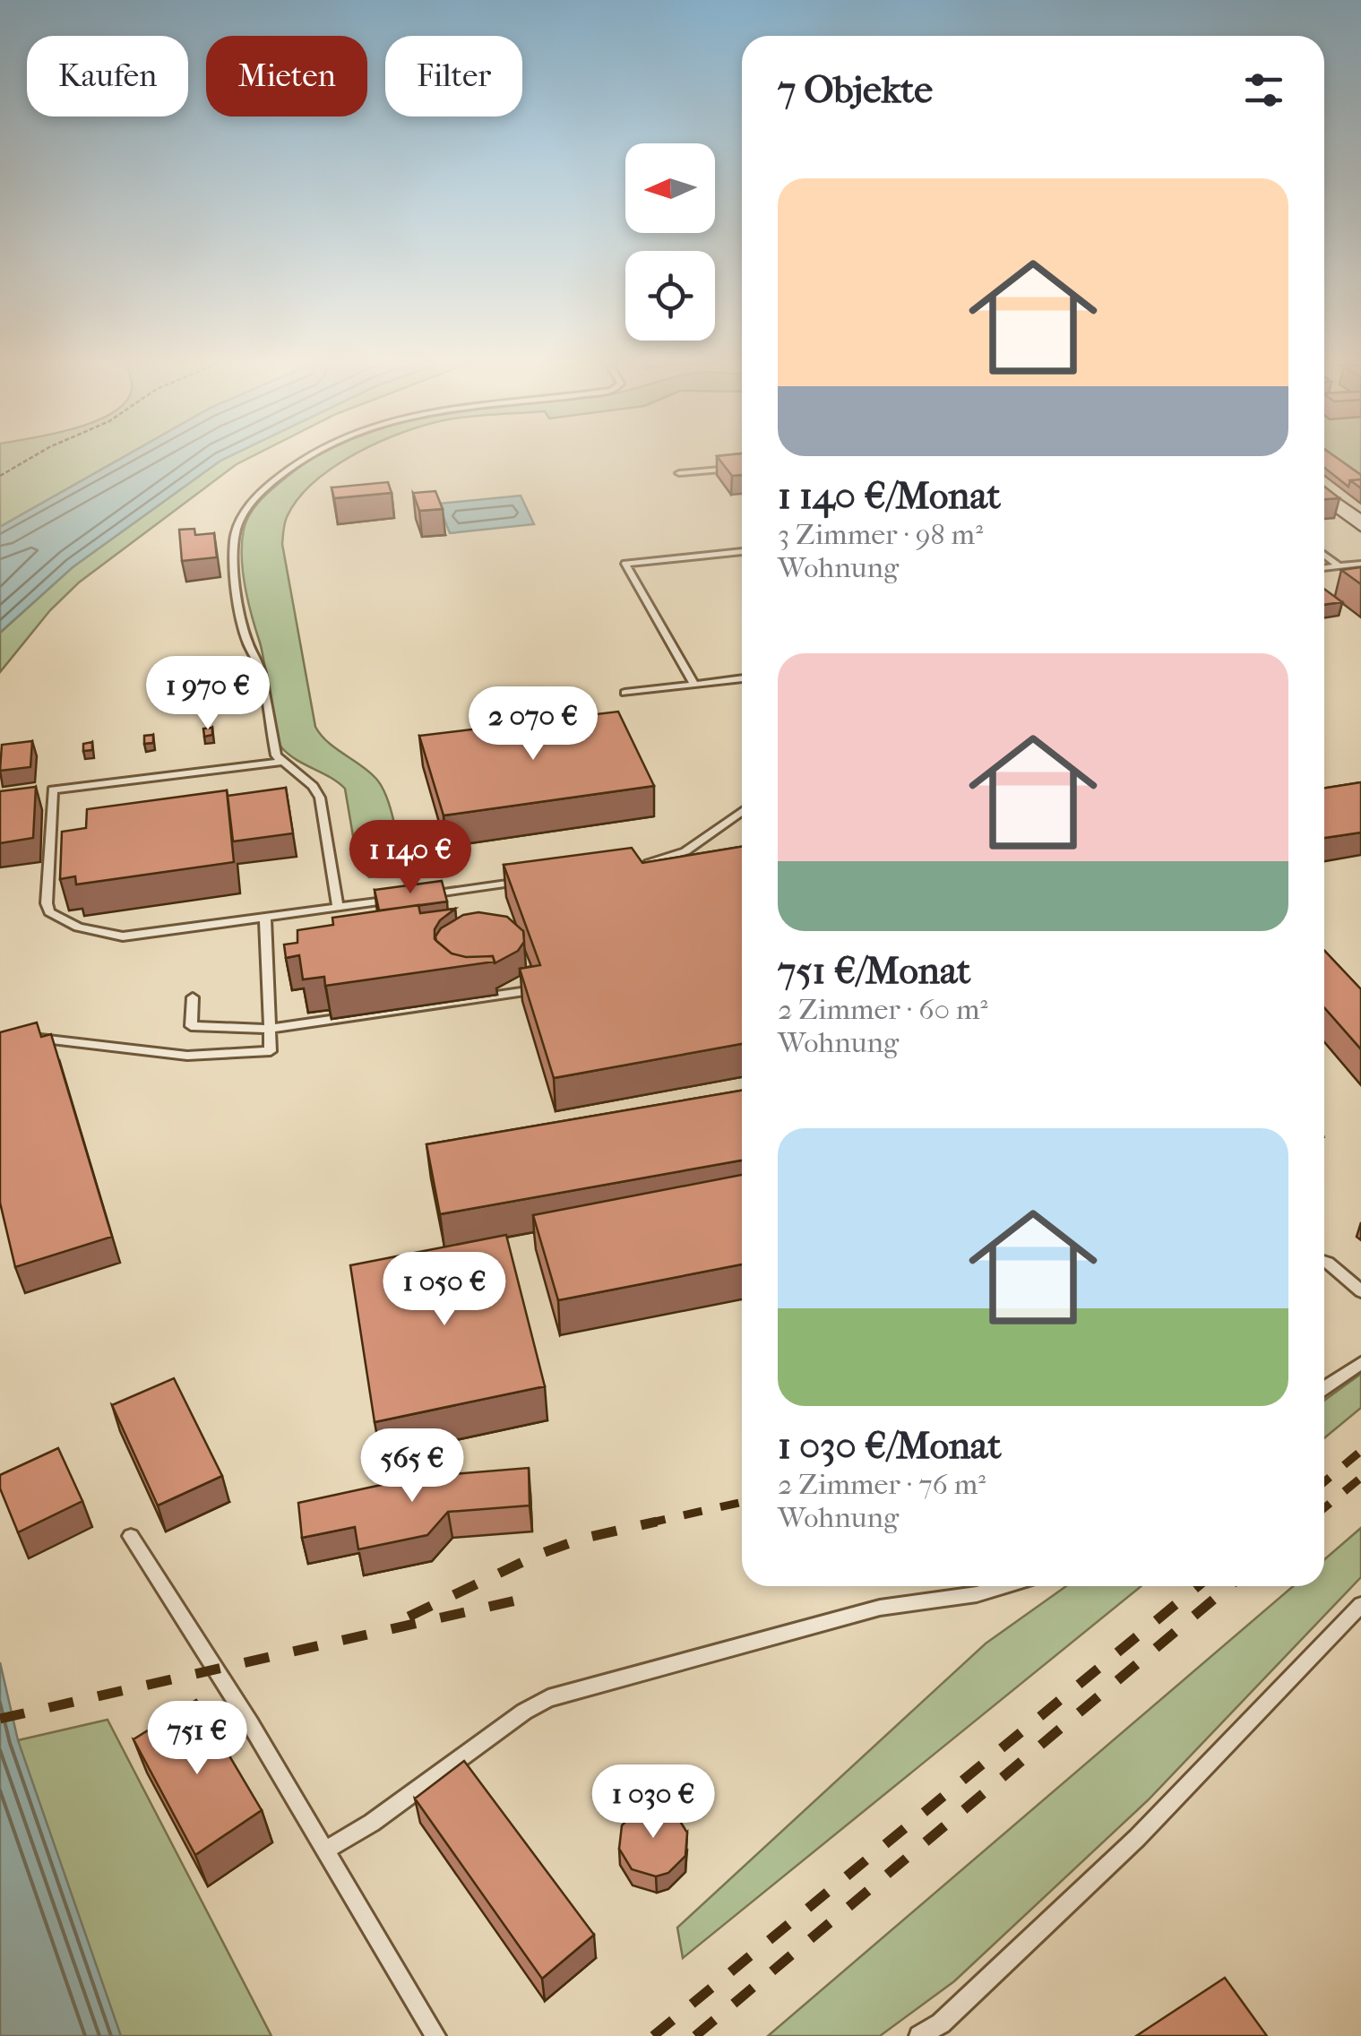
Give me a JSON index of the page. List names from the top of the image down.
{
  "north": "left",
  "page": {
    "chip": ["Kaufen", "Mieten", "Filter"],
    "heading": "7 Objekte",
    "list": [
      {
        "name": "1 140 €/Monat",
        "note": "3 Zimmer · 98 m² · Wohnung"
      },
      {
        "name": "751 €/Monat",
        "note": "2 Zimmer · 60 m² · Wohnung"
      },
      {
        "name": "1 030 €/Monat",
        "note": "2 Zimmer · 76 m² · Wohnung"
      }
    ],
    "price": [
      "1 970 €",
      "2 070 €",
      "1 140 €",
      "1 050 €",
      "565 €",
      "751 €",
      "1 030 €"
    ]
  }
}
